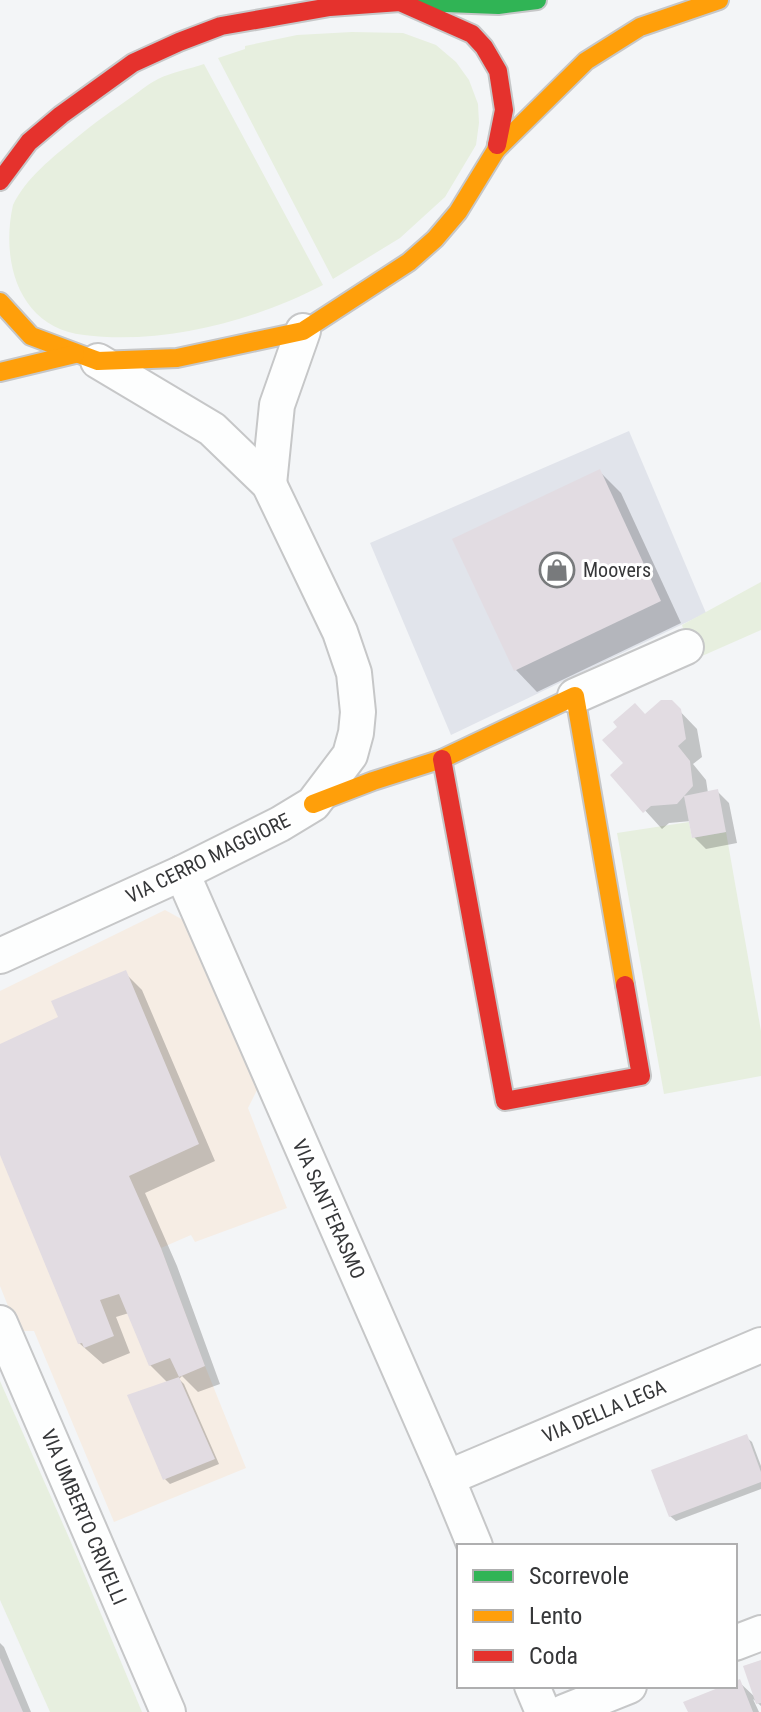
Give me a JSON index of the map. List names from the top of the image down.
{
  "streets": {
    "street": [
      "VIA CERRO MAGGIORE",
      "VIA SANT'ERASMO",
      "VIA DELLA LEGA",
      "VIA UMBERTO CRIVELLI"
    ]
  },
  "crossings": [
    ["VIA CERRO MAGGIORE", "VIA SANT'ERASMO"],
    ["VIA SANT'ERASMO", "VIA DELLA LEGA"]
  ],
  "places": {
    "shop": ["Moovers"]
  },
  "legend": ["Scorrevole", "Lento", "Coda"]
}
